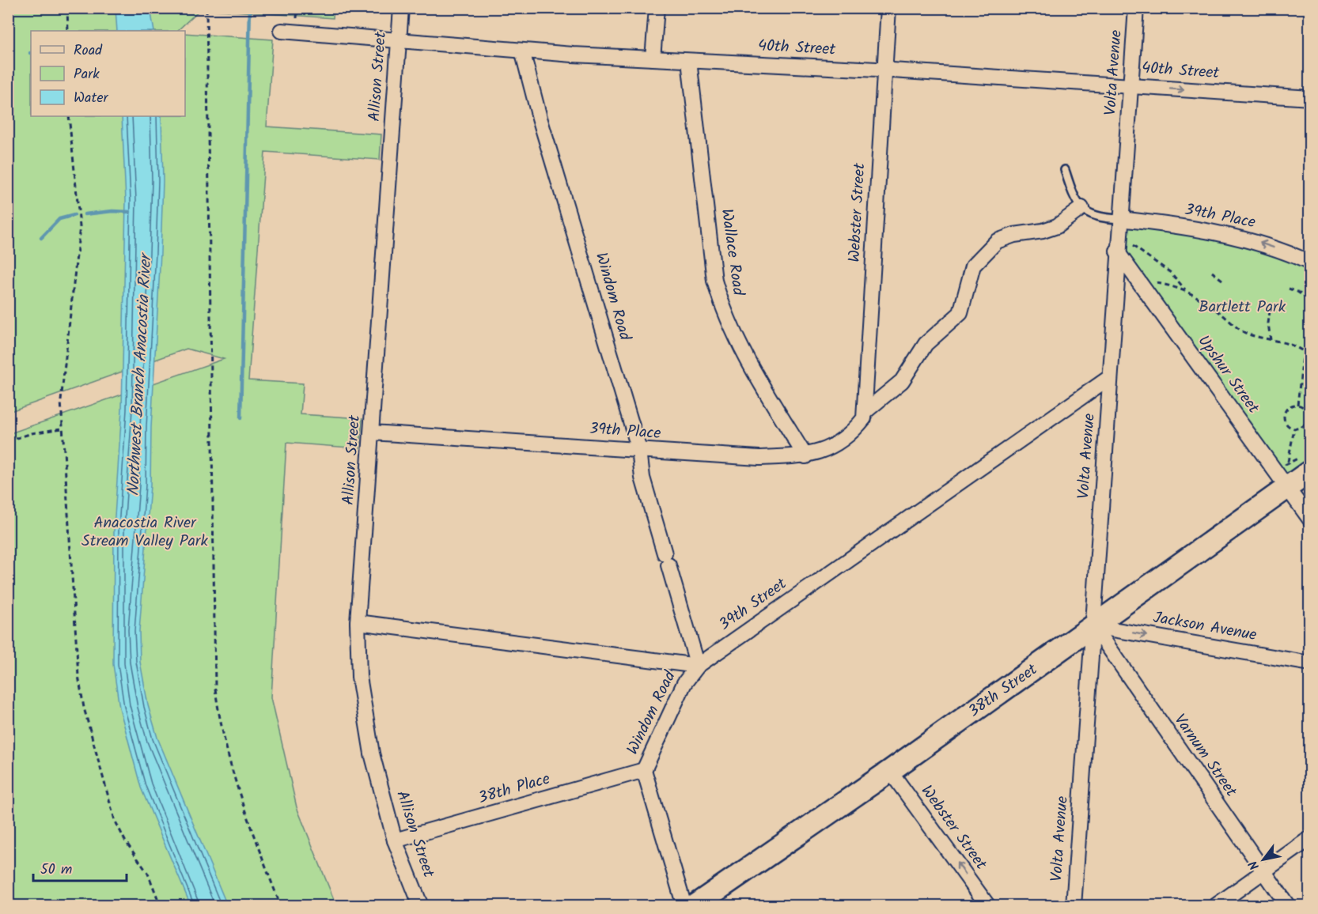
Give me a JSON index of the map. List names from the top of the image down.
{
  "streets": {
    "main road": ["38th Street"],
    "street": [
      "40th Street",
      "Volta Avenue",
      "Allison Street",
      "Webster Street",
      "39th Place",
      "Wallace Road",
      "Windom Road",
      "Upshur Street",
      "39th Street",
      "Jackson Avenue",
      "Varnum Street",
      "38th Place"
    ]
  },
  "crossings": [
    ["40th Street", "Volta Avenue"],
    ["40th Street", "Allison Street"],
    ["40th Street", "Webster Street"],
    ["40th Street", "Wallace Road"],
    ["40th Street", "Windom Road"],
    ["Volta Avenue", "39th Place"],
    ["Volta Avenue", "Upshur Street"],
    ["Volta Avenue", "39th Street"],
    ["Volta Avenue", "Jackson Avenue"],
    ["Volta Avenue", "38th Street"],
    ["Volta Avenue", "Varnum Street"],
    ["Allison Street", "39th Place"],
    ["Allison Street", "38th Place"],
    ["Webster Street", "39th Place"],
    ["Webster Street", "38th Street"],
    ["39th Place", "Wallace Road"],
    ["39th Place", "Windom Road"],
    ["Windom Road", "39th Street"],
    ["Windom Road", "38th Place"],
    ["Upshur Street", "38th Street"],
    ["Jackson Avenue", "38th Street"],
    ["Jackson Avenue", "Varnum Street"],
    ["38th Street", "Varnum Street"]
  ],
  "one_way": ["Jackson Avenue"],
  "water": ["Northwest Branch Anacostia River"],
  "parks": ["Bartlett Park", "Anacostia River Stream Valley Park"],
  "legend": ["Road", "Park", "Water"],
  "scale_bar": "50 m",
  "north": "bottom left"
}
